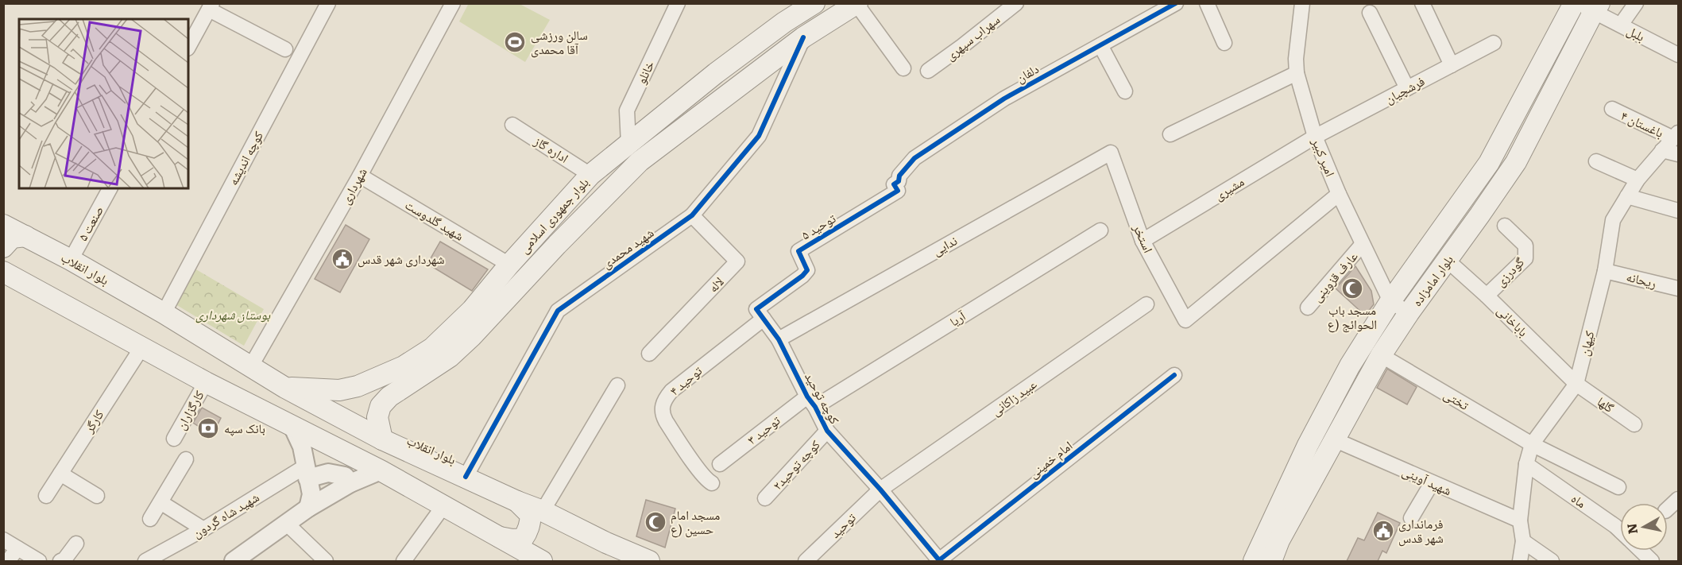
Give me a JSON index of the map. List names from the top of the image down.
{
  "streets": {
    "main road": ["بلوار جمهوری اسلامی", "بلوار انقلاب", "بلوار امامزاده"],
    "street": [
      "بلبل",
      "سهراب سپهری",
      "خانلو",
      "دلفان",
      "فرشچیان",
      "باغستان ۴",
      "اداره گاز",
      "امیر کبیر",
      "کوچه اندیشه",
      "شهرداری",
      "مشیری",
      "شهید گلدوست",
      "صنعت ۵",
      "توحید ۵",
      "استخر",
      "ندایی",
      "شهید محمدی",
      "گودرزی",
      "عارف قزوینی",
      "ریحانه",
      "لاله",
      "آریا",
      "باباخانی",
      "کیهان",
      "توحید ۴",
      "عبید زاکانی",
      "کوچه توحید",
      "تختی",
      "گلها",
      "کارگزاران",
      "کارگر",
      "توحید ۳",
      "امام خمینی",
      "کوچه توحید۲",
      "شهید آوینی",
      "ماه",
      "شهید شاه گردون",
      "توحید"
    ]
  },
  "crossings": [
    ["بلبل", "بلوار امامزاده"],
    ["خانلو", "بلوار جمهوری اسلامی"],
    ["دلفان", "توحید ۵"],
    ["فرشچیان", "امیر کبیر"],
    ["فرشچیان", "مشیری"],
    ["باغستان ۴", "کیهان"],
    ["اداره گاز", "بلوار جمهوری اسلامی"],
    ["امیر کبیر", "مشیری"],
    ["امیر کبیر", "استخر"],
    ["امیر کبیر", "عارف قزوینی"],
    ["امیر کبیر", "بلوار امامزاده"],
    ["کوچه اندیشه", "بلوار انقلاب"],
    ["شهرداری", "شهید گلدوست"],
    ["شهرداری", "بلوار انقلاب"],
    ["مشیری", "استخر"],
    ["بلوار جمهوری اسلامی", "شهید گلدوست"],
    ["بلوار جمهوری اسلامی", "شهید محمدی"],
    ["بلوار جمهوری اسلامی", "بلوار انقلاب"],
    ["صنعت ۵", "بلوار انقلاب"],
    ["توحید ۵", "توحید ۴"],
    ["توحید ۵", "کوچه توحید"],
    ["استخر", "ندایی"],
    ["ندایی", "کوچه توحید"],
    ["شهید محمدی", "بلوار انقلاب"],
    ["شهید محمدی", "لاله"],
    ["گودرزی", "باباخانی"],
    ["ریحانه", "کیهان"],
    ["بلوار امامزاده", "باباخانی"],
    ["بلوار امامزاده", "تختی"],
    ["بلوار امامزاده", "شهید آوینی"],
    ["آریا", "کوچه توحید"],
    ["آریا", "توحید ۳"],
    ["باباخانی", "کیهان"],
    ["باباخانی", "گلها"],
    ["کیهان", "تختی"],
    ["کیهان", "گلها"],
    ["کیهان", "شهید آوینی"],
    ["کیهان", "ماه"],
    ["توحید ۴", "کوچه توحید"],
    ["عبید زاکانی", "کوچه توحید"],
    ["عبید زاکانی", "توحید"],
    ["کوچه توحید", "توحید ۳"],
    ["کوچه توحید", "امام خمینی"],
    ["کوچه توحید", "کوچه توحید۲"],
    ["کوچه توحید", "توحید"]
  ],
  "parks": ["بوستان شهرداری"],
  "places": {
    "sports": ["سالن ورزشی آقا محمدی"],
    "public building": ["شهرداری شهر قدس", "فرمانداری شهر قدس"],
    "mosque": ["مسجد باب الحوائج (ع", "مسجد امام حسین (ع"],
    "bank": ["بانک سپه"]
  },
  "north": "left"
}
